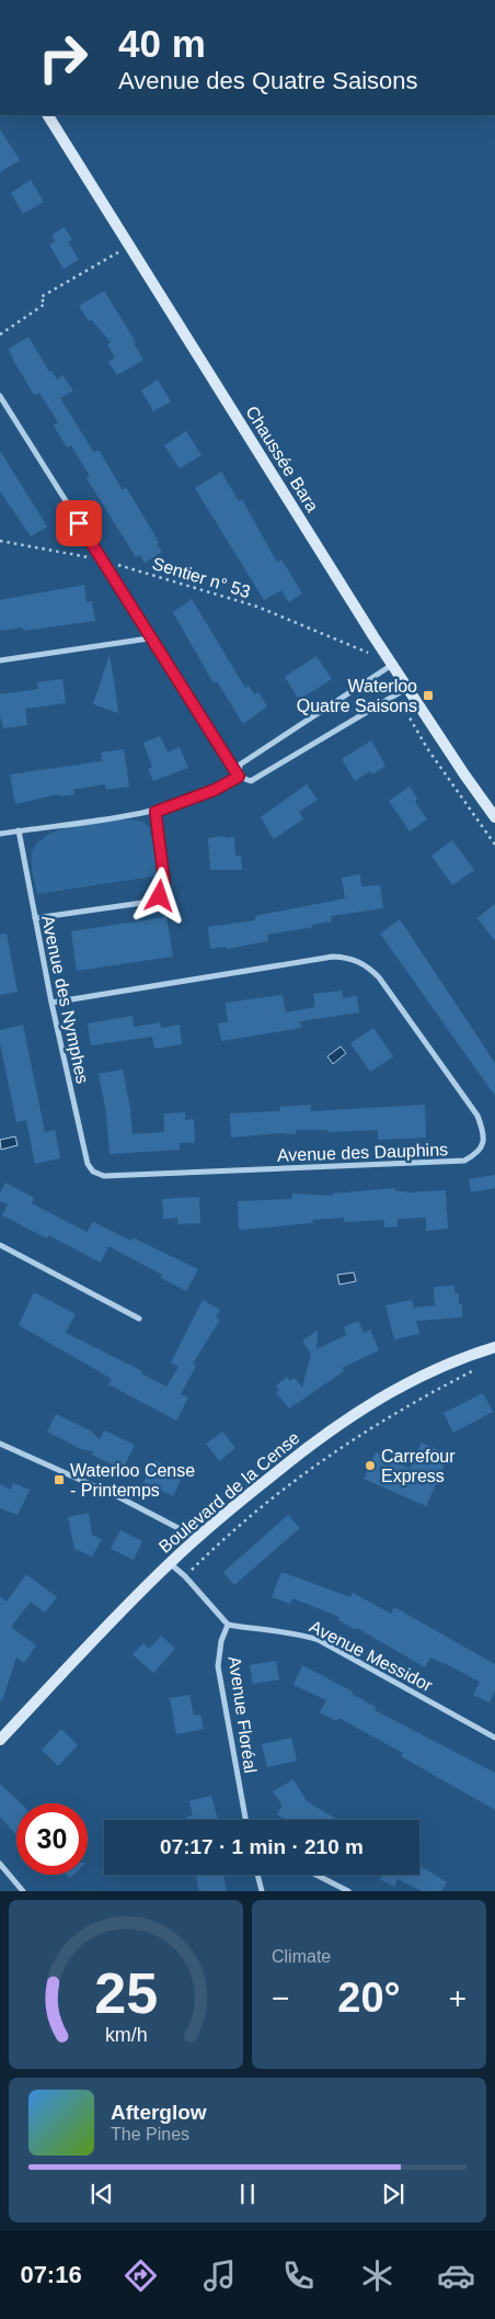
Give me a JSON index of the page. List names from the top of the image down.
{
  "streets": {
    "main road": ["Chaussée Bara", "Boulevard de la Cense"],
    "street": [
      "Avenue des Nymphes",
      "Avenue des Dauphins",
      "Avenue Messidor",
      "Avenue Floréal"
    ],
    "path": ["Sentier n° 53"]
  },
  "crossings": [
    ["Chaussée Bara", "Sentier n° 53"],
    ["Avenue des Nymphes", "Avenue des Dauphins"],
    ["Avenue Messidor", "Avenue Floréal"]
  ],
  "places": {
    "transit": ["Waterloo Quatre Saisons", "Waterloo Cense - Printemps"],
    "other": ["Carrefour Express"]
  },
  "page": {
    "turn": ["40 m", "Avenue des Quatre Saisons"],
    "limit": "30",
    "trip": "07:17 · 1 min · 210 m",
    "tile": "Climate",
    "heat": ["−", "20°", "+"],
    "song": ["Afterglow", "The Pines"],
    "tabs": "07:16",
    "gauge": ["25", "km/h"]
  }
}
